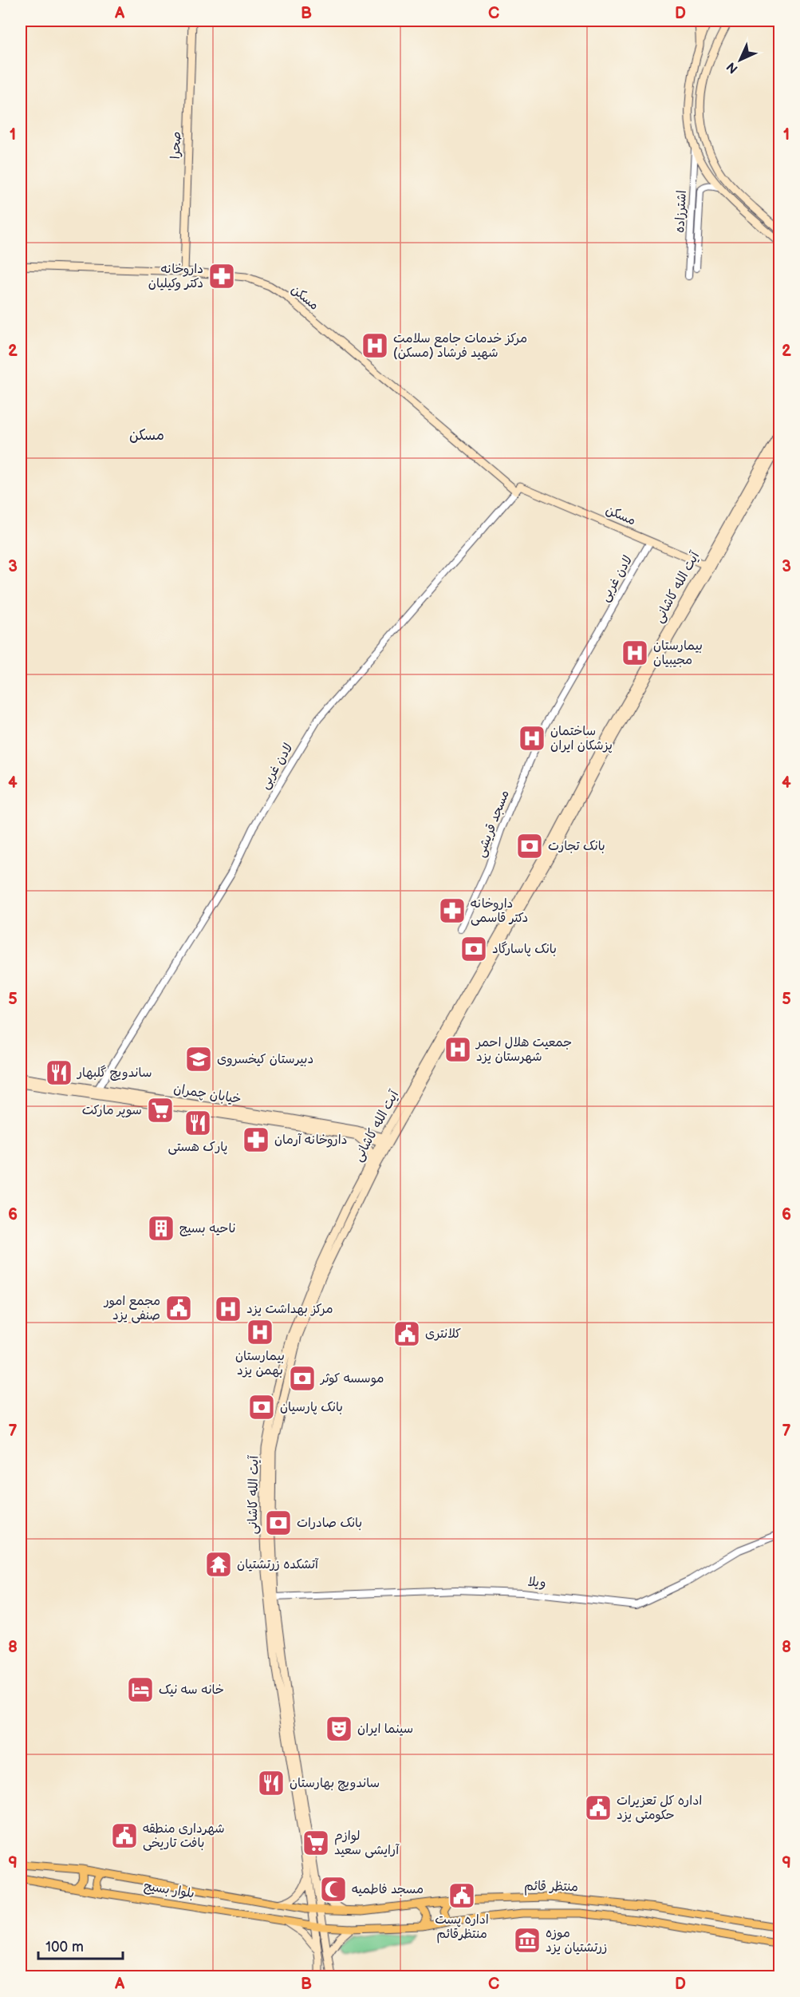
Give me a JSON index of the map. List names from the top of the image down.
{
  "streets": {
    "main road": [
      "صحرا",
      "مسکن",
      "آیت الله کاشانی",
      "خیابان چمران",
      "منتظر قائم",
      "بلوار بسیج"
    ],
    "street": [
      "اشترزاده",
      "لادن غربی",
      "مسجد قریشی",
      "ویلا"
    ]
  },
  "crossings": [
    ["صحرا", "مسکن"],
    ["مسکن", "لادن غربی"],
    ["مسکن", "آیت الله کاشانی"],
    ["لادن غربی", "مسجد قریشی"],
    ["لادن غربی", "خیابان چمران"],
    ["آیت الله کاشانی", "خیابان چمران"],
    ["آیت الله کاشانی", "ویلا"],
    ["آیت الله کاشانی", "منتظر قائم"],
    ["آیت الله کاشانی", "بلوار بسیج"],
    ["منتظر قائم", "بلوار بسیج"]
  ],
  "districts": ["مسکن"],
  "places": {
    "pharmacy": ["داروخانه دکتر وکیلیان", "داروخانه دکتر قاسمی", "داروخانه آرمان"],
    "hospital": [
      "مرکز خدمات جامع سلامت شهید فرشاد (مسکن)",
      "بیمارستان مجیبیان",
      "ساختمان پزشکان ایران",
      "جمعیت هلال احمر شهرستان یزد",
      "مرکز بهداشت یزد",
      "بیمارستان بهمن یزد"
    ],
    "bank": [
      "بانک تجارت",
      "بانک پاسارگاد",
      "موسسه کوثر",
      "بانک پارسیان",
      "بانک صادرات"
    ],
    "school or university": ["دبیرستان کیخسروی"],
    "restaurant": ["ساندویچ گلبهار", "پارک هستی", "ساندویچ بهارستان"],
    "supermarket": ["سوپر مارکت", "لوازم آرایشی سعید"],
    "building": ["ناحیه بسیج"],
    "public building": [
      "مجمع امور صنفی یزد",
      "کلانتری",
      "اداره کل تعزیرات حکومتی یزد",
      "شهرداری منطقه بافت تاریخی",
      "اداره پست منتظرقائم"
    ],
    "temple": ["آتشکده زرتشتیان"],
    "hotel": ["خانه سه نیک"],
    "theatre": ["سینما ایران"],
    "mosque": ["مسجد فاطمیه"],
    "museum": ["موزه زرتشتیان یزد"]
  },
  "scale_bar": "100 m",
  "north": "bottom left",
  "grid": {
    "columns": [
      "A",
      "B",
      "C",
      "D"
    ],
    "rows": [
      "1",
      "2",
      "3",
      "4",
      "5",
      "6",
      "7",
      "8",
      "9"
    ]
  }
}
